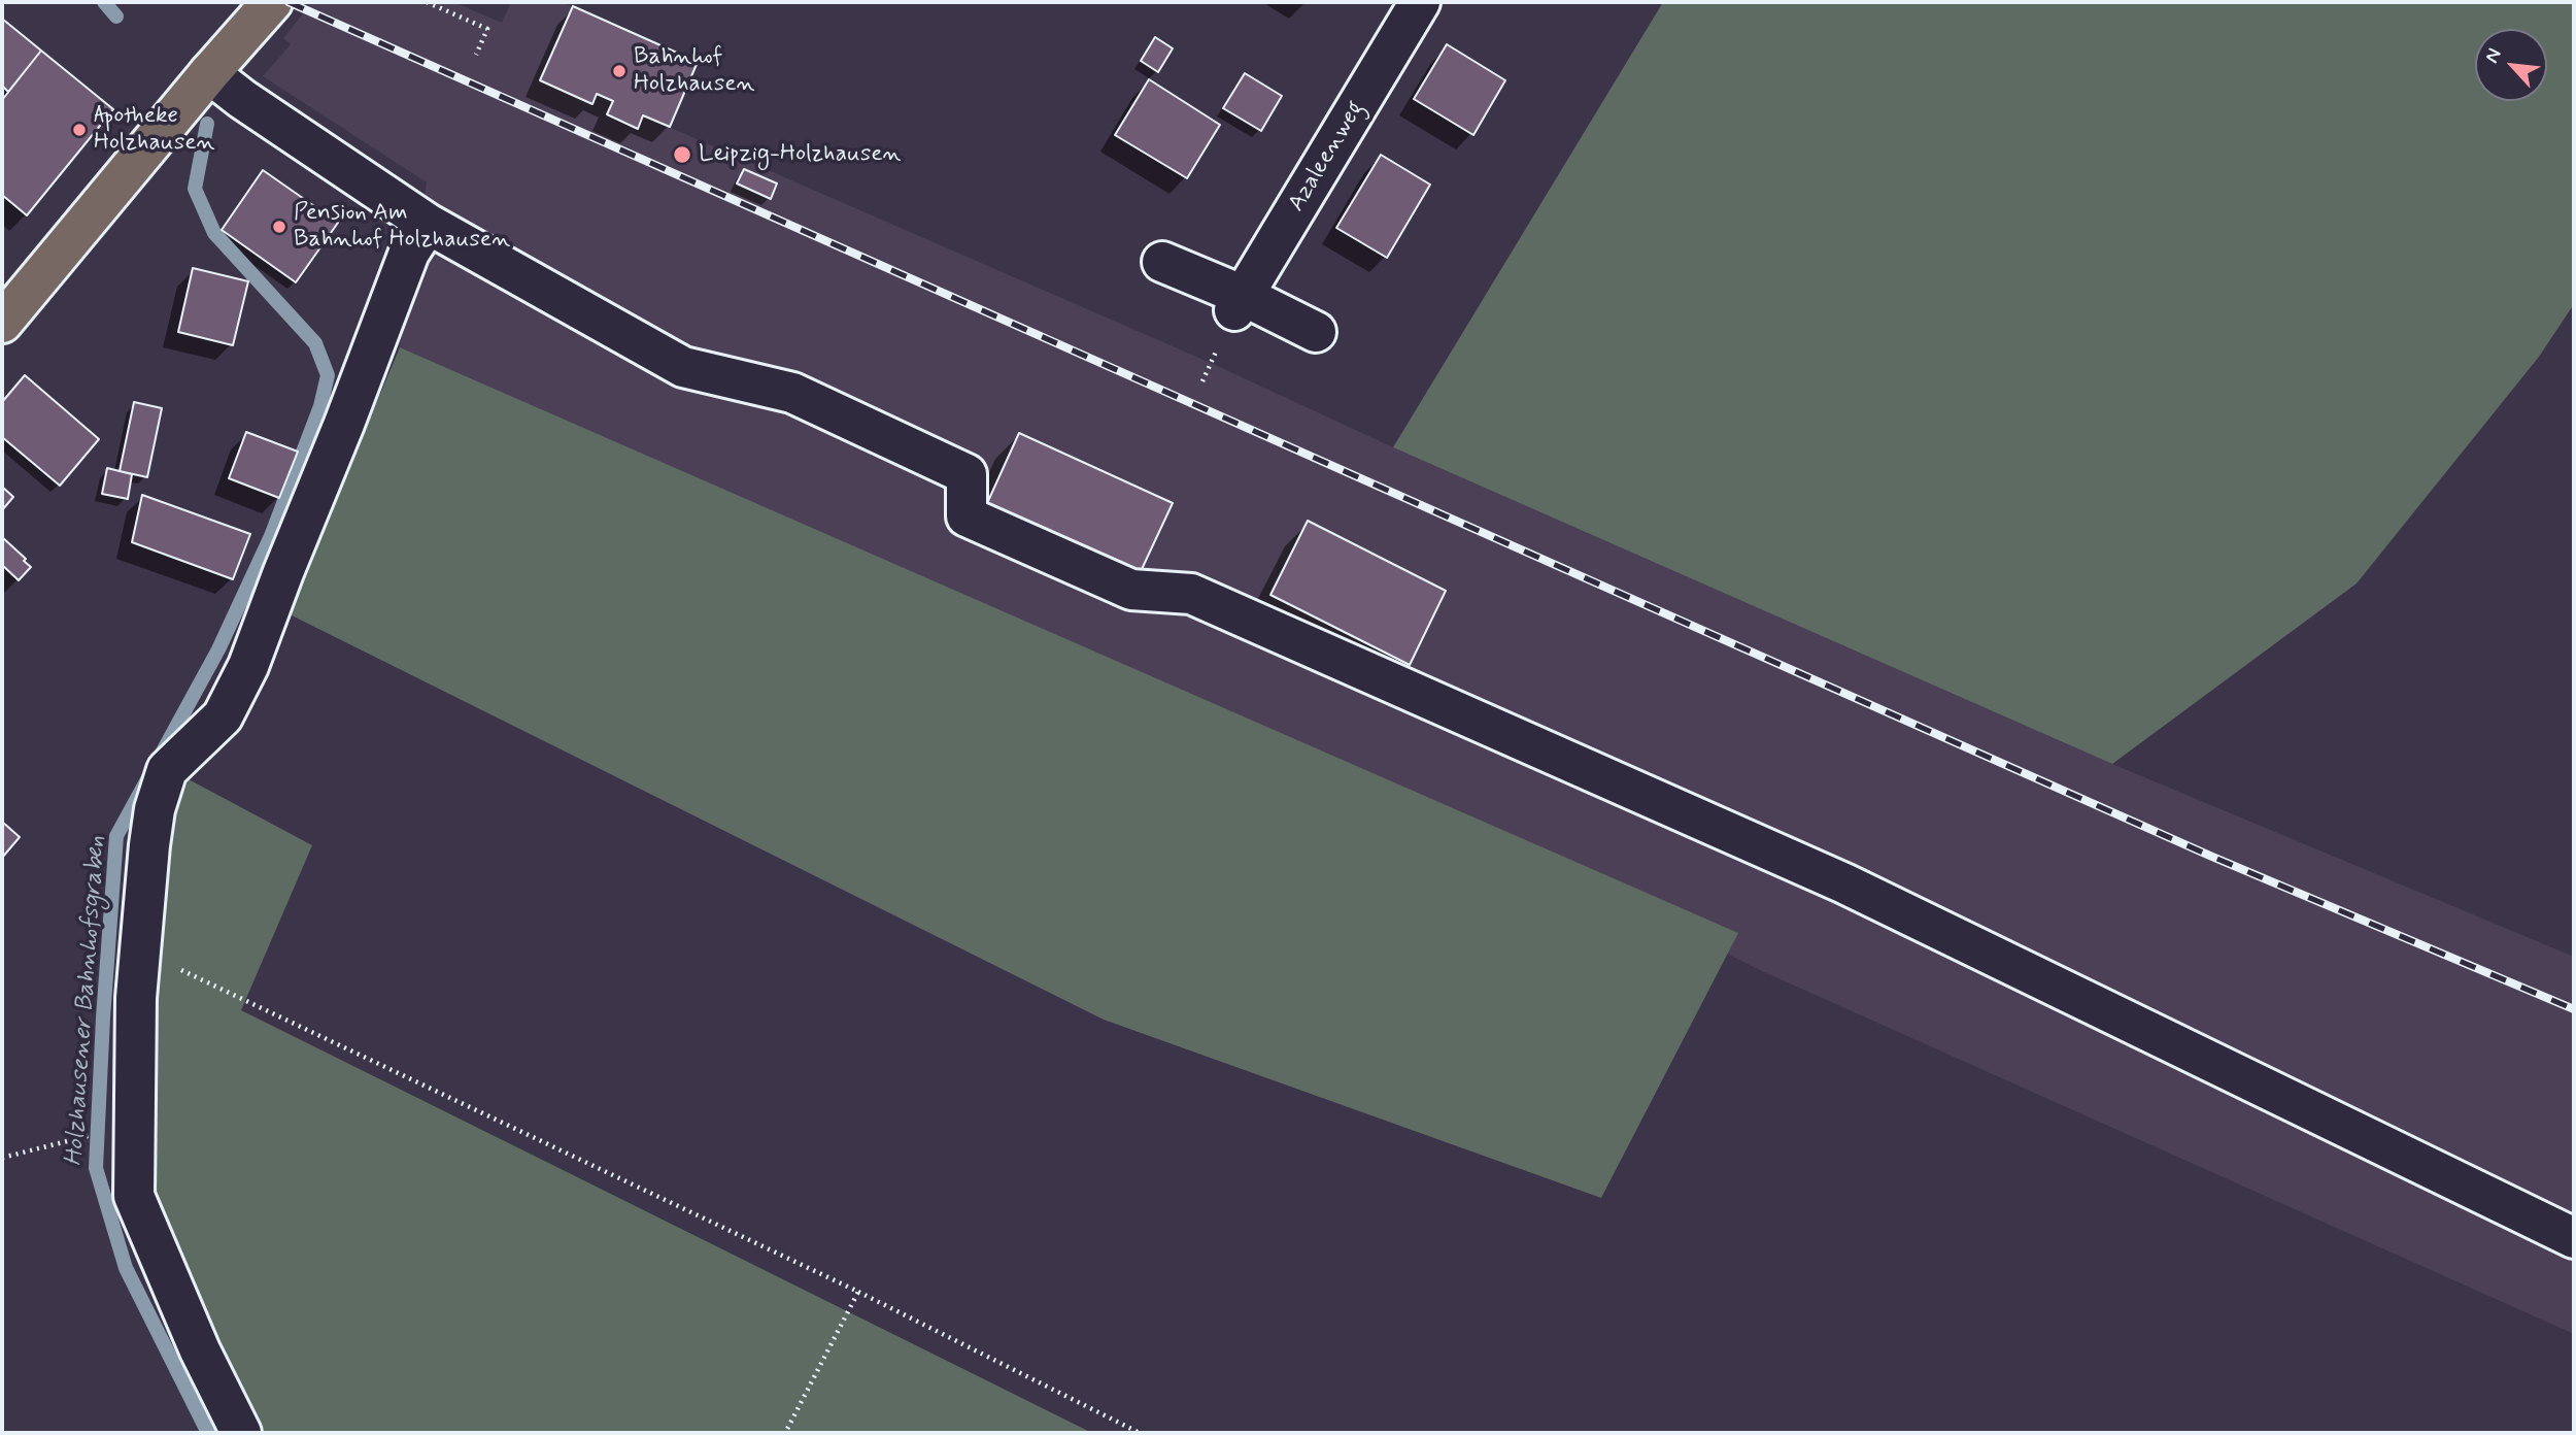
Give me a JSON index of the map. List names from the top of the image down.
{
  "streets": {
    "street": ["Azaleenweg"]
  },
  "water": ["Holzhausener Bahnhofsgraben"],
  "places": [
    "Bahnhof Holzhausen",
    "Apotheke Holzhausen",
    "Leipzig-Holzhausen",
    "Pension Am Bahnhof Holzhausen"
  ],
  "north": "top left"
}
